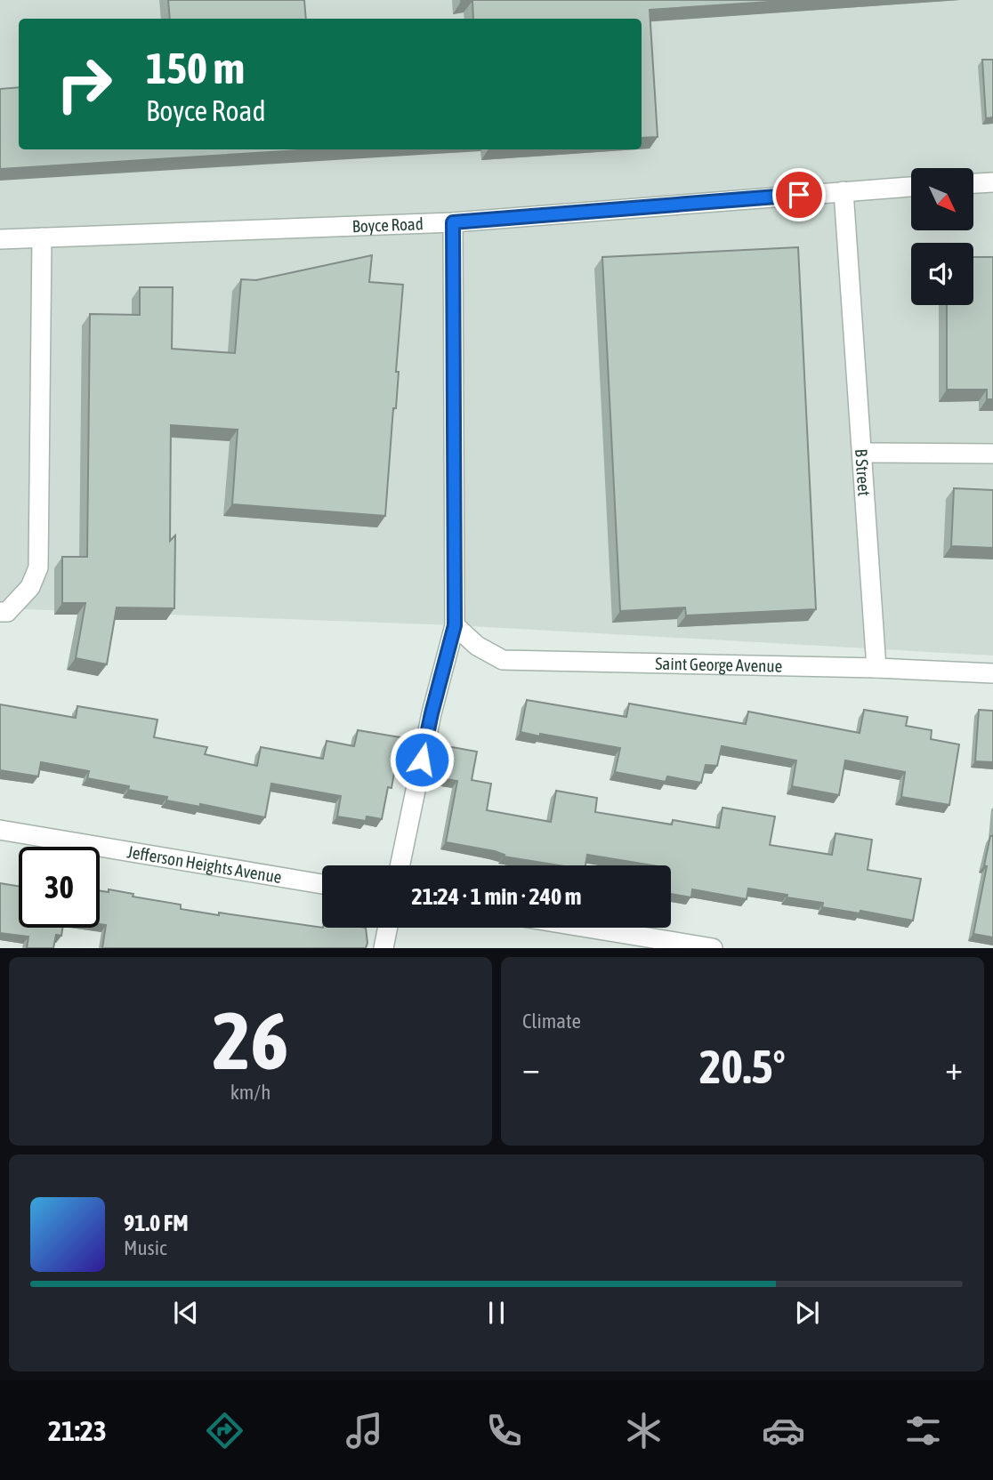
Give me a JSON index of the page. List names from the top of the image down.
{
  "streets": {
    "street": [
      "Boyce Road",
      "B Street",
      "Saint George Avenue",
      "Jefferson Heights Avenue"
    ]
  },
  "crossings": [
    ["Boyce Road", "B Street"],
    ["B Street", "Saint George Avenue"]
  ],
  "north": "bottom right",
  "page": {
    "turn": ["150 m", "Boyce Road"],
    "limit": "30",
    "trip": "21:24 · 1 min · 240 m",
    "tile": [
      ["26", "km/h"],
      "Climate"
    ],
    "heat": ["−", "20.5°", "+"],
    "song": ["91.0 FM", "Music"],
    "tabs": "21:23"
  }
}
